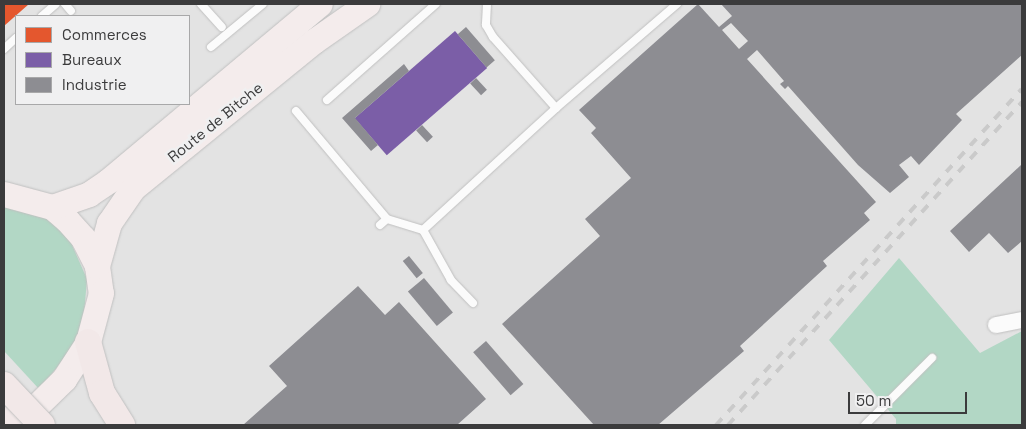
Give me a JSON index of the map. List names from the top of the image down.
{
  "streets": {
    "main road": ["Route de Bitche"]
  },
  "legend": ["Commerces", "Bureaux", "Industrie"],
  "scale_bar": "50 m"
}
